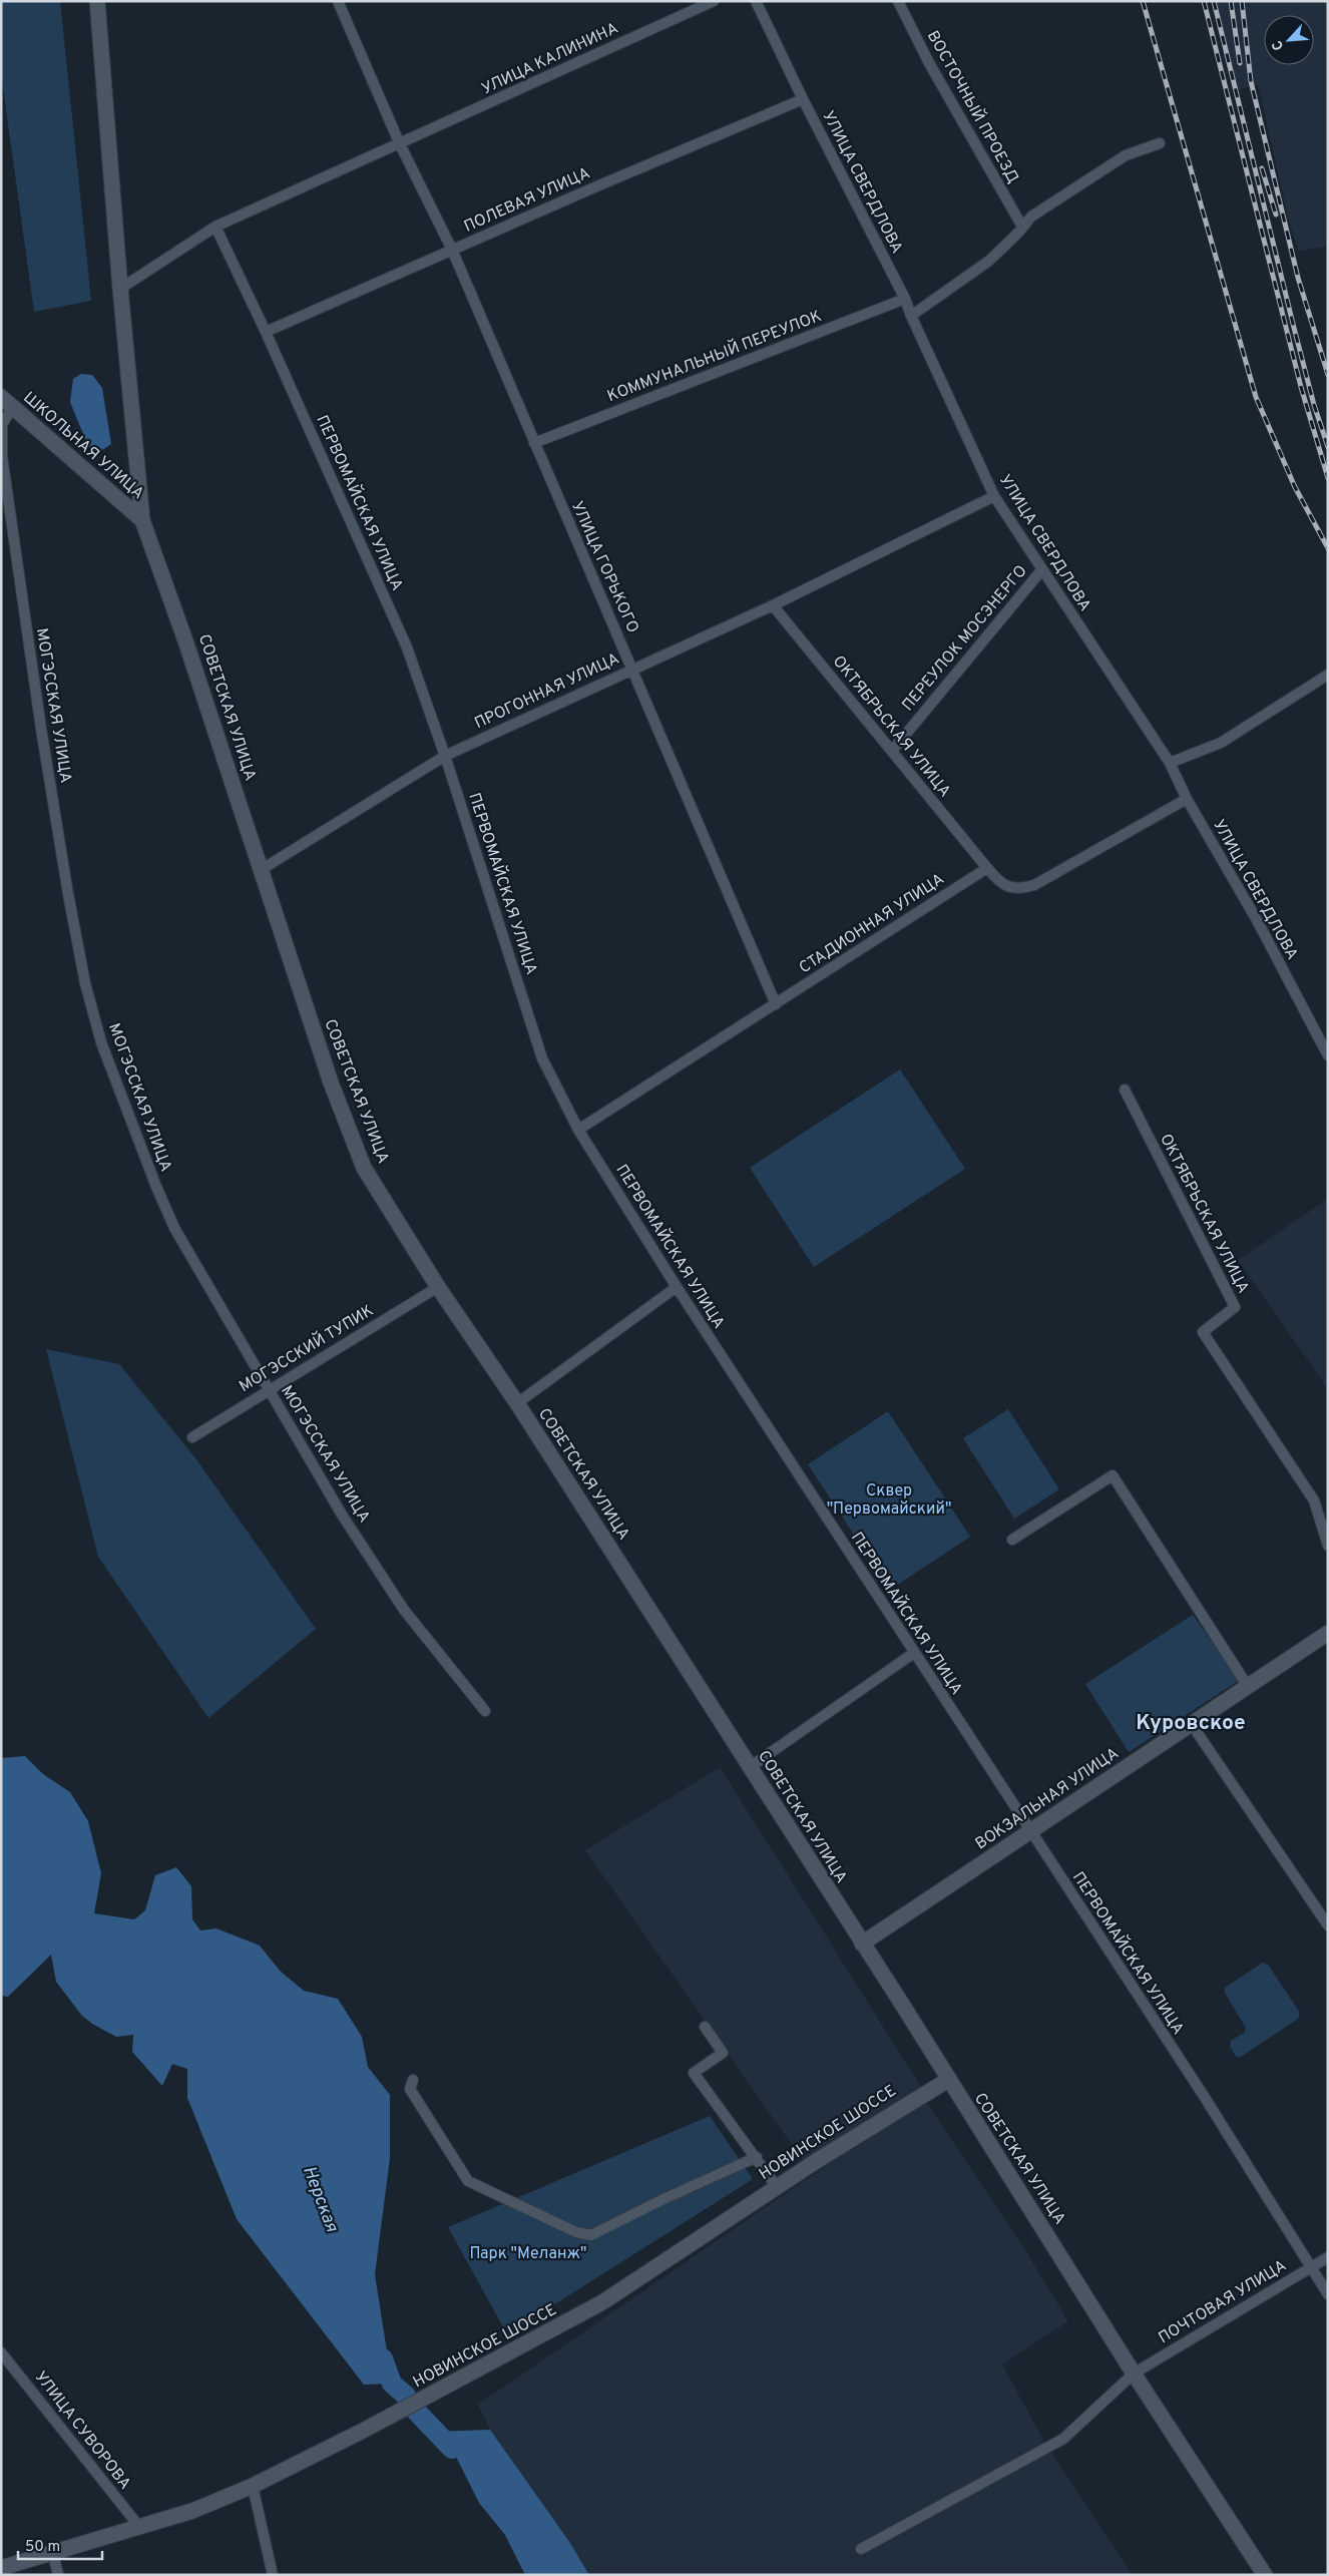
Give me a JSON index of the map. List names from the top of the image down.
{
  "streets": {
    "street": [
      "УЛИЦА КАЛИНИНА",
      "ВОСТОЧНЫЙ ПРОЕЗД",
      "УЛИЦА СВЕРДЛОВА",
      "ПОЛЕВАЯ УЛИЦА",
      "КОММУНАЛЬНЫЙ ПЕРЕУЛОК",
      "ШКОЛЬНАЯ УЛИЦА",
      "ПЕРВОМАЙСКАЯ УЛИЦА",
      "УЛИЦА ГОРЬКОГО",
      "ПЕРЕУЛОК МОСЭНЕРГО",
      "ПРОГОННАЯ УЛИЦА",
      "МОГЭССКАЯ УЛИЦА",
      "СОВЕТСКАЯ УЛИЦА",
      "ОКТЯБРЬСКАЯ УЛИЦА",
      "СТАДИОННАЯ УЛИЦА",
      "МОГЭССКИЙ ТУПИК",
      "ВОКЗАЛЬНАЯ УЛИЦА",
      "НОВИНСКОЕ ШОССЕ",
      "ПОЧТОВАЯ УЛИЦА",
      "УЛИЦА СУВОРОВА"
    ]
  },
  "crossings": [
    ["УЛИЦА КАЛИНИНА", "ПЕРВОМАЙСКАЯ УЛИЦА"],
    ["УЛИЦА КАЛИНИНА", "УЛИЦА ГОРЬКОГО"],
    ["УЛИЦА СВЕРДЛОВА", "ПОЛЕВАЯ УЛИЦА"],
    ["УЛИЦА СВЕРДЛОВА", "КОММУНАЛЬНЫЙ ПЕРЕУЛОК"],
    ["УЛИЦА СВЕРДЛОВА", "ПЕРЕУЛОК МОСЭНЕРГО"],
    ["УЛИЦА СВЕРДЛОВА", "ПРОГОННАЯ УЛИЦА"],
    ["ПОЛЕВАЯ УЛИЦА", "ПЕРВОМАЙСКАЯ УЛИЦА"],
    ["ПОЛЕВАЯ УЛИЦА", "УЛИЦА ГОРЬКОГО"],
    ["КОММУНАЛЬНЫЙ ПЕРЕУЛОК", "УЛИЦА ГОРЬКОГО"],
    ["ШКОЛЬНАЯ УЛИЦА", "МОГЭССКАЯ УЛИЦА"],
    ["ШКОЛЬНАЯ УЛИЦА", "СОВЕТСКАЯ УЛИЦА"],
    ["ПЕРВОМАЙСКАЯ УЛИЦА", "ПРОГОННАЯ УЛИЦА"],
    ["ПЕРВОМАЙСКАЯ УЛИЦА", "СТАДИОННАЯ УЛИЦА"],
    ["ПЕРВОМАЙСКАЯ УЛИЦА", "ВОКЗАЛЬНАЯ УЛИЦА"],
    ["ПЕРВОМАЙСКАЯ УЛИЦА", "ПОЧТОВАЯ УЛИЦА"],
    ["УЛИЦА ГОРЬКОГО", "ПРОГОННАЯ УЛИЦА"],
    ["УЛИЦА ГОРЬКОГО", "СТАДИОННАЯ УЛИЦА"],
    ["ПЕРЕУЛОК МОСЭНЕРГО", "ОКТЯБРЬСКАЯ УЛИЦА"],
    ["ПРОГОННАЯ УЛИЦА", "СОВЕТСКАЯ УЛИЦА"],
    ["ПРОГОННАЯ УЛИЦА", "ОКТЯБРЬСКАЯ УЛИЦА"],
    ["МОГЭССКАЯ УЛИЦА", "МОГЭССКИЙ ТУПИК"],
    ["СОВЕТСКАЯ УЛИЦА", "МОГЭССКИЙ ТУПИК"],
    ["СОВЕТСКАЯ УЛИЦА", "ВОКЗАЛЬНАЯ УЛИЦА"],
    ["СОВЕТСКАЯ УЛИЦА", "НОВИНСКОЕ ШОССЕ"],
    ["СОВЕТСКАЯ УЛИЦА", "ПОЧТОВАЯ УЛИЦА"],
    ["ОКТЯБРЬСКАЯ УЛИЦА", "СТАДИОННАЯ УЛИЦА"],
    ["НОВИНСКОЕ ШОССЕ", "УЛИЦА СУВОРОВА"]
  ],
  "districts": ["Куровское"],
  "water": ["Нерская"],
  "parks": ["Сквер \"Первомайский\"", "Парк \"Меланж\""],
  "scale_bar": "50 m",
  "north": "bottom left"
}
